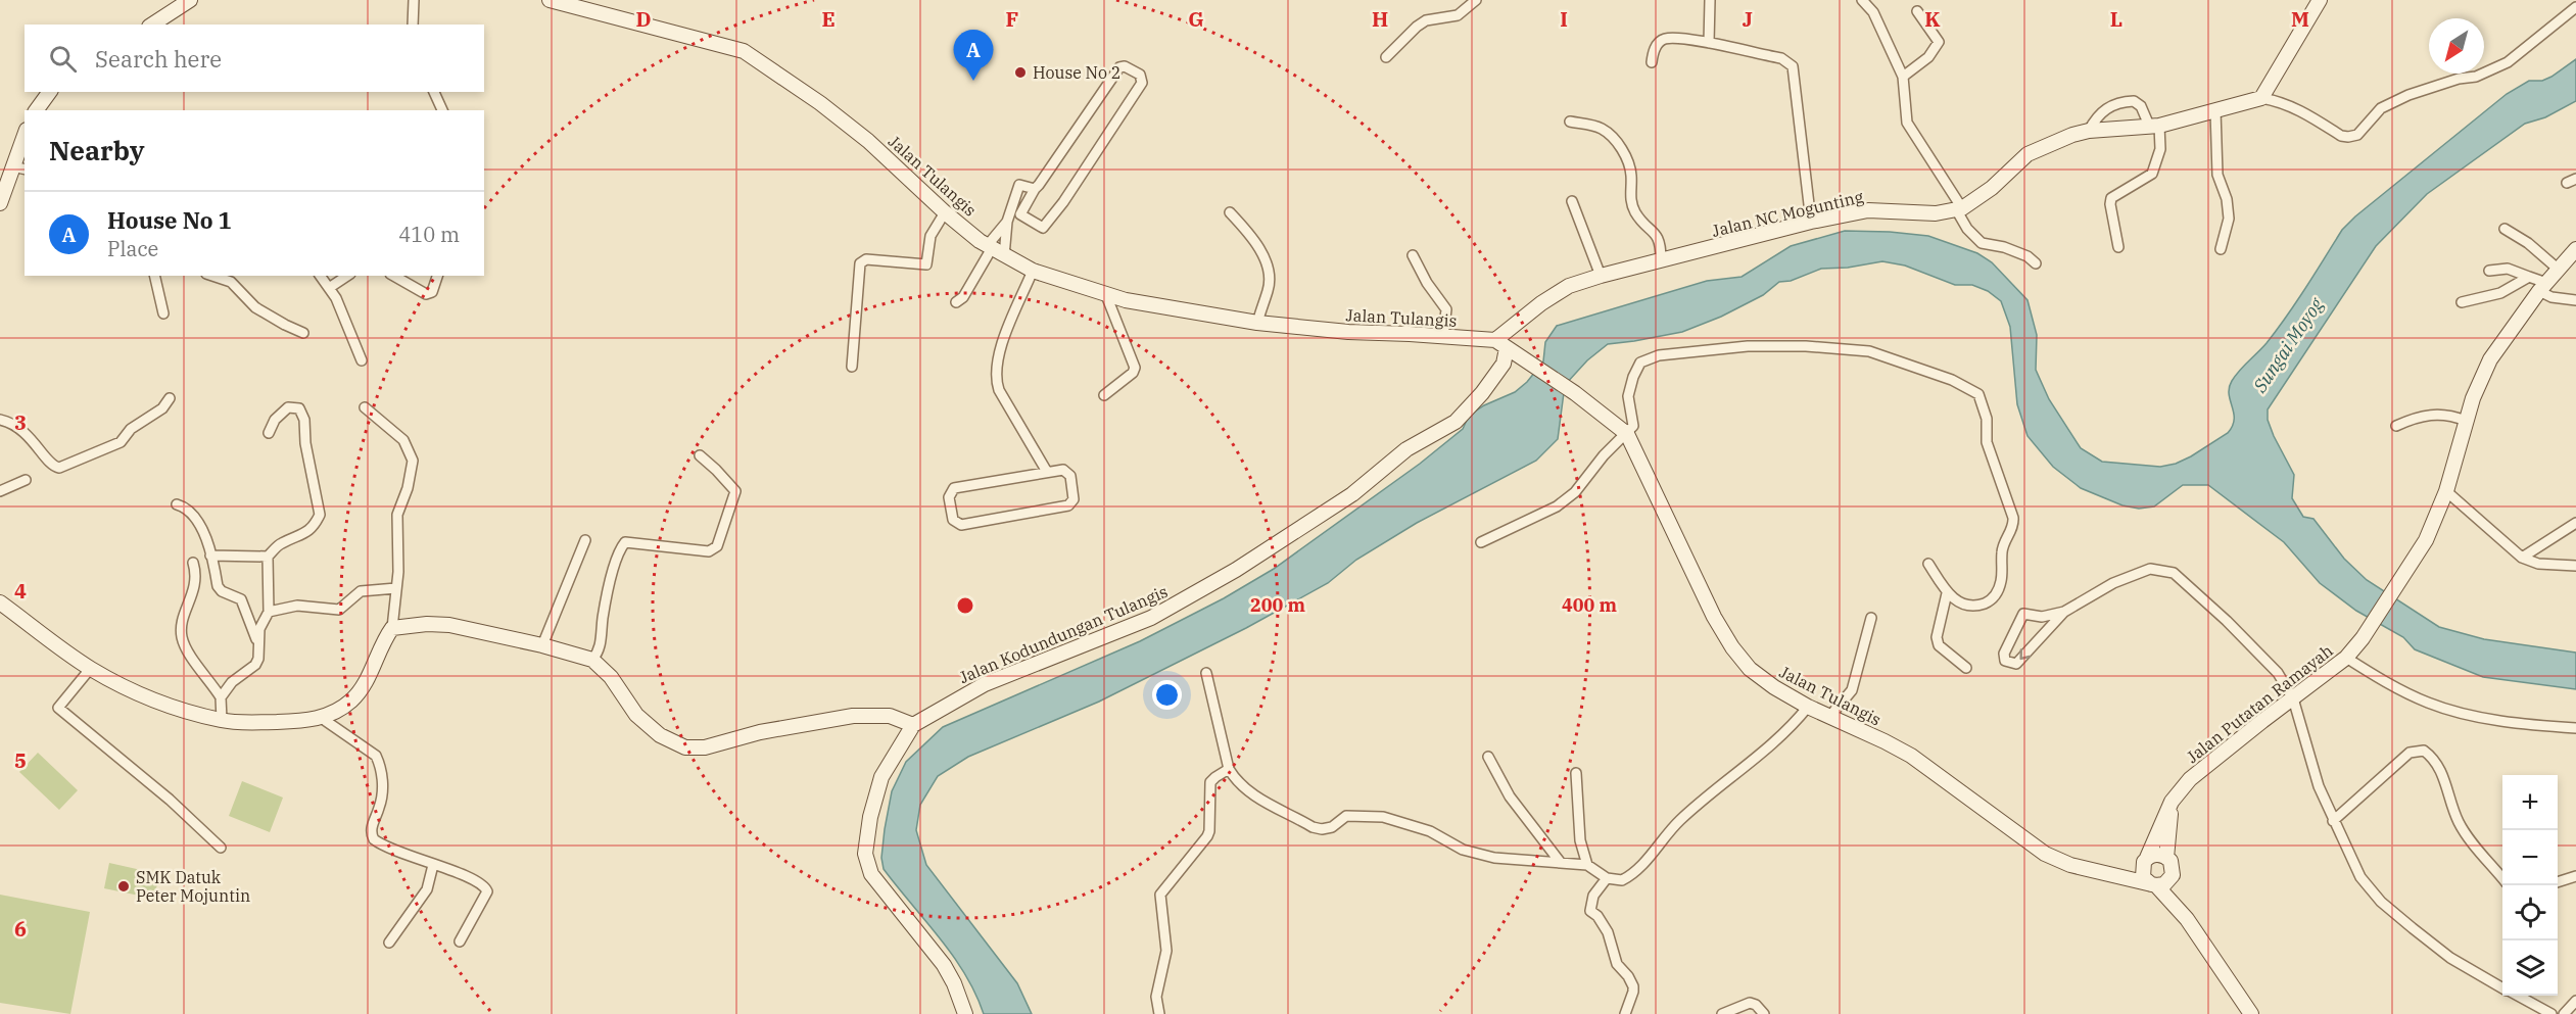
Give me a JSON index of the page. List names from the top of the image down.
{
  "streets": {
    "main road": [
      "Jalan Tulangis",
      "Jalan NC Mogunting",
      "Jalan Kodundungan Tulangis",
      "Jalan Putatan Ramayah"
    ]
  },
  "crossings": [
    ["Jalan Tulangis", "Jalan NC Mogunting"],
    ["Jalan Tulangis", "Jalan Kodundungan Tulangis"],
    ["Jalan Tulangis", "Jalan Putatan Ramayah"],
    ["Jalan NC Mogunting", "Jalan Kodundungan Tulangis"]
  ],
  "water": ["Sungai Moyog"],
  "places": ["House No 2", "SMK Datuk Peter Mojuntin"],
  "north": "bottom left",
  "page": {
    "search": "Search here",
    "pins": "A",
    "heading": "Nearby",
    "list": [
      {
        "mark": "A",
        "name": "House No 1",
        "note": "Place",
        "value": "410 m"
      }
    ],
    "map_buttons": ["+", "−"]
  },
  "grid": {
    "columns": [
      "D",
      "E",
      "F",
      "G",
      "H",
      "I",
      "J",
      "K",
      "L",
      "M"
    ],
    "rows": [
      "3",
      "4",
      "5",
      "6"
    ]
  },
  "rings": ["200 m", "400 m"]
}
